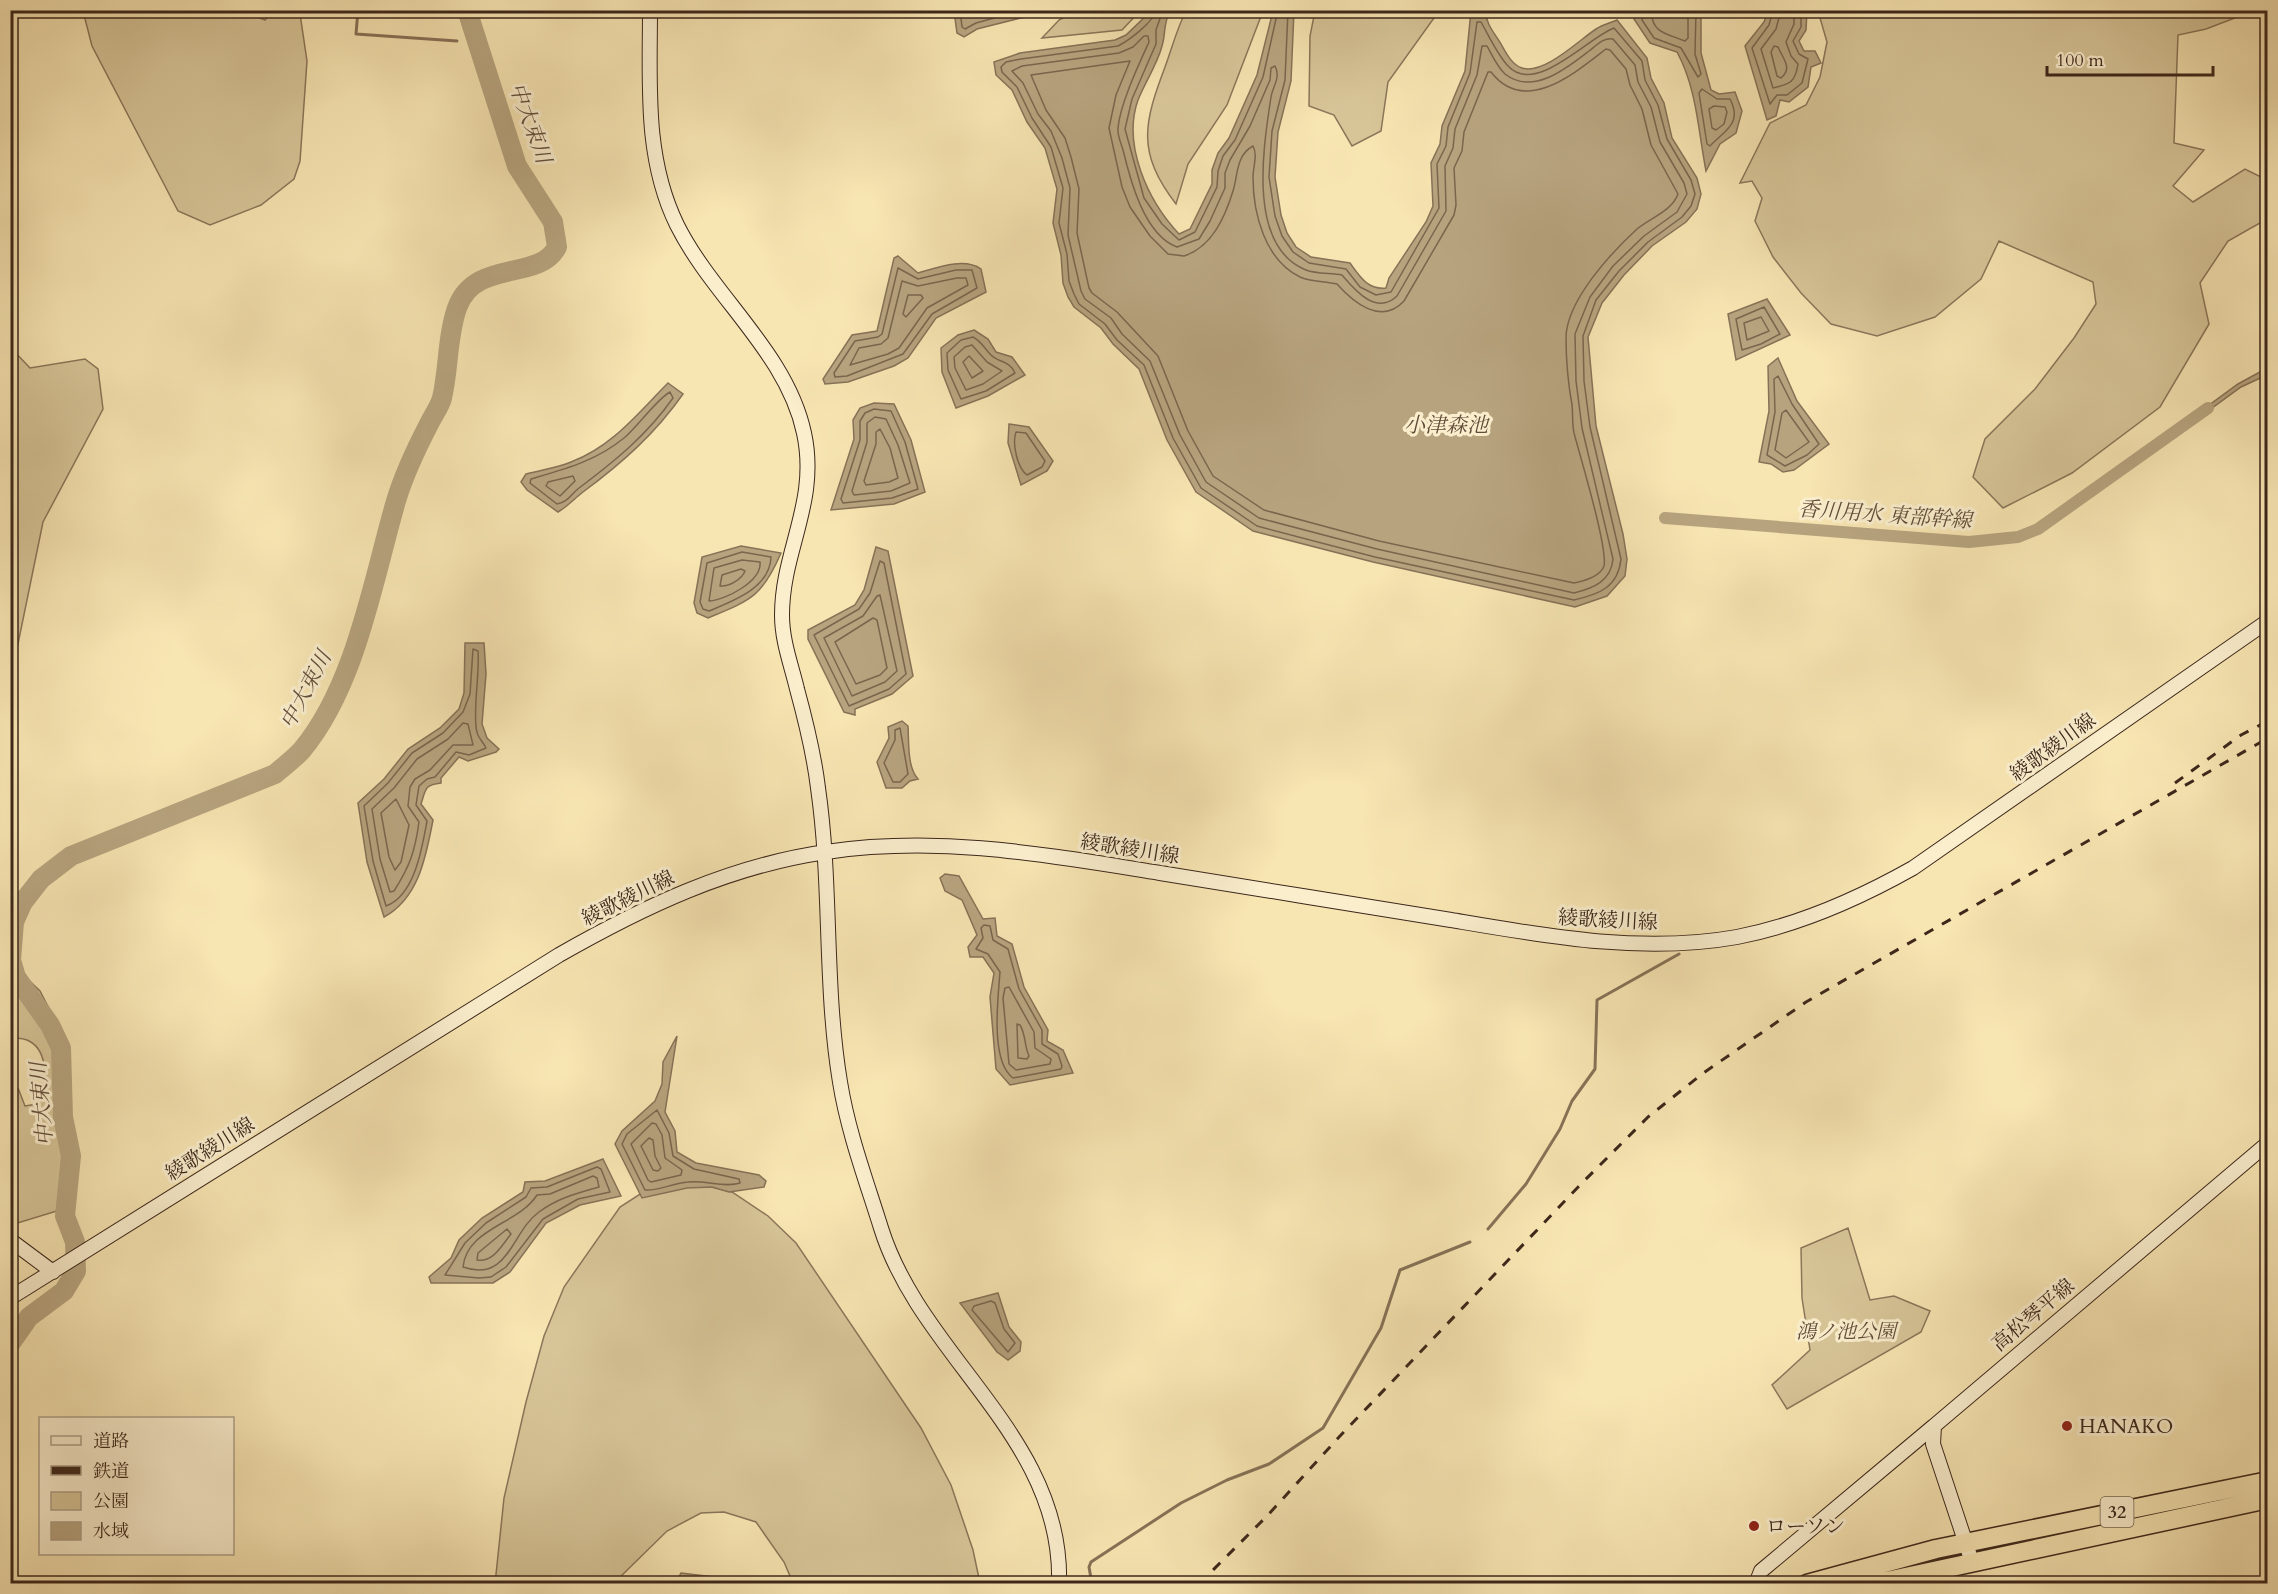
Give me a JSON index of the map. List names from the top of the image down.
{
  "streets": {
    "highway": ["32"],
    "main road": ["綾歌綾川線", "高松琴平線"]
  },
  "water": ["中大束川", "小津森池", "香川用水 東部幹線"],
  "parks": ["鴻ノ池公園"],
  "places": ["HANAKO", "ローソン"],
  "legend": [
    "道路",
    "鉄道",
    "公園",
    "水域"
  ],
  "scale_bar": "100 m"
}
